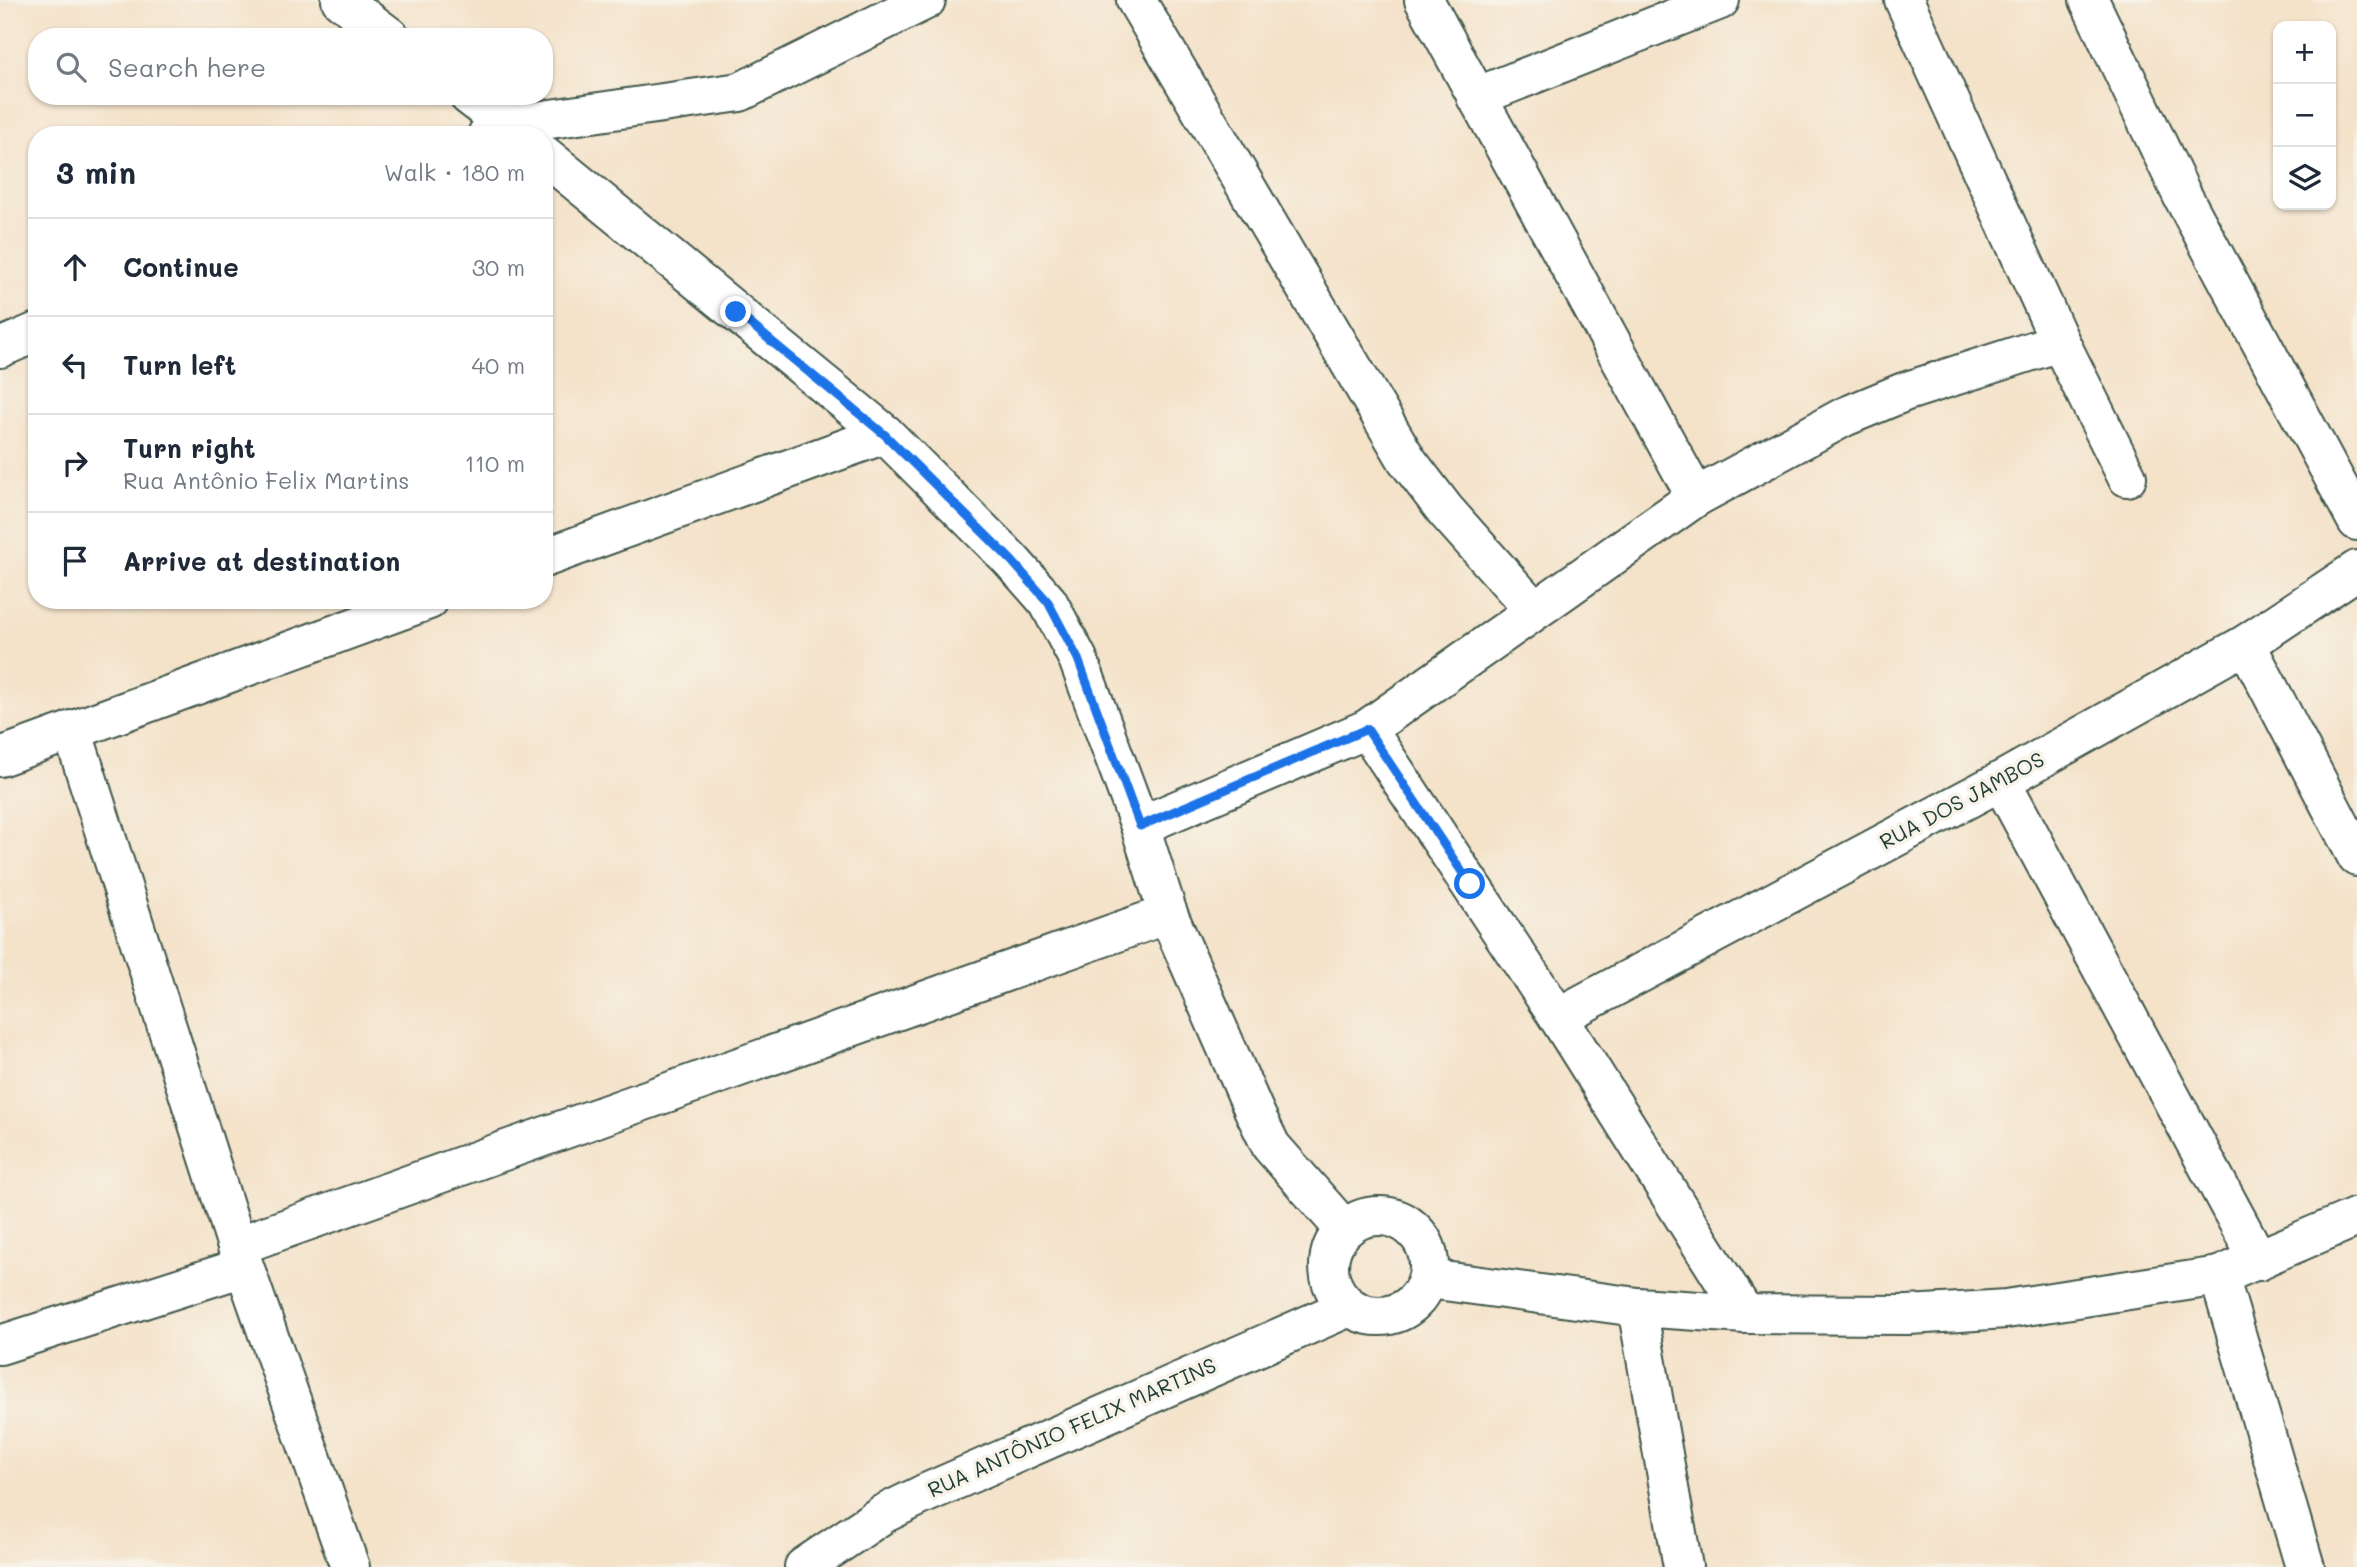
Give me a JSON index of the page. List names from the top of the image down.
{
  "streets": {
    "street": ["RUA DOS JAMBOS", "RUA ANTÔNIO FELIX MARTINS"]
  },
  "page": {
    "map_buttons": ["+", "−"],
    "search": "Search here",
    "heading": ["3 min", "Walk · 180 m"],
    "list": [
      ["Continue", "30 m"],
      ["Turn left", "40 m"],
      ["Turn right", "Rua Antônio Felix Martins", "110 m"],
      "Arrive at destination"
    ]
  }
}
